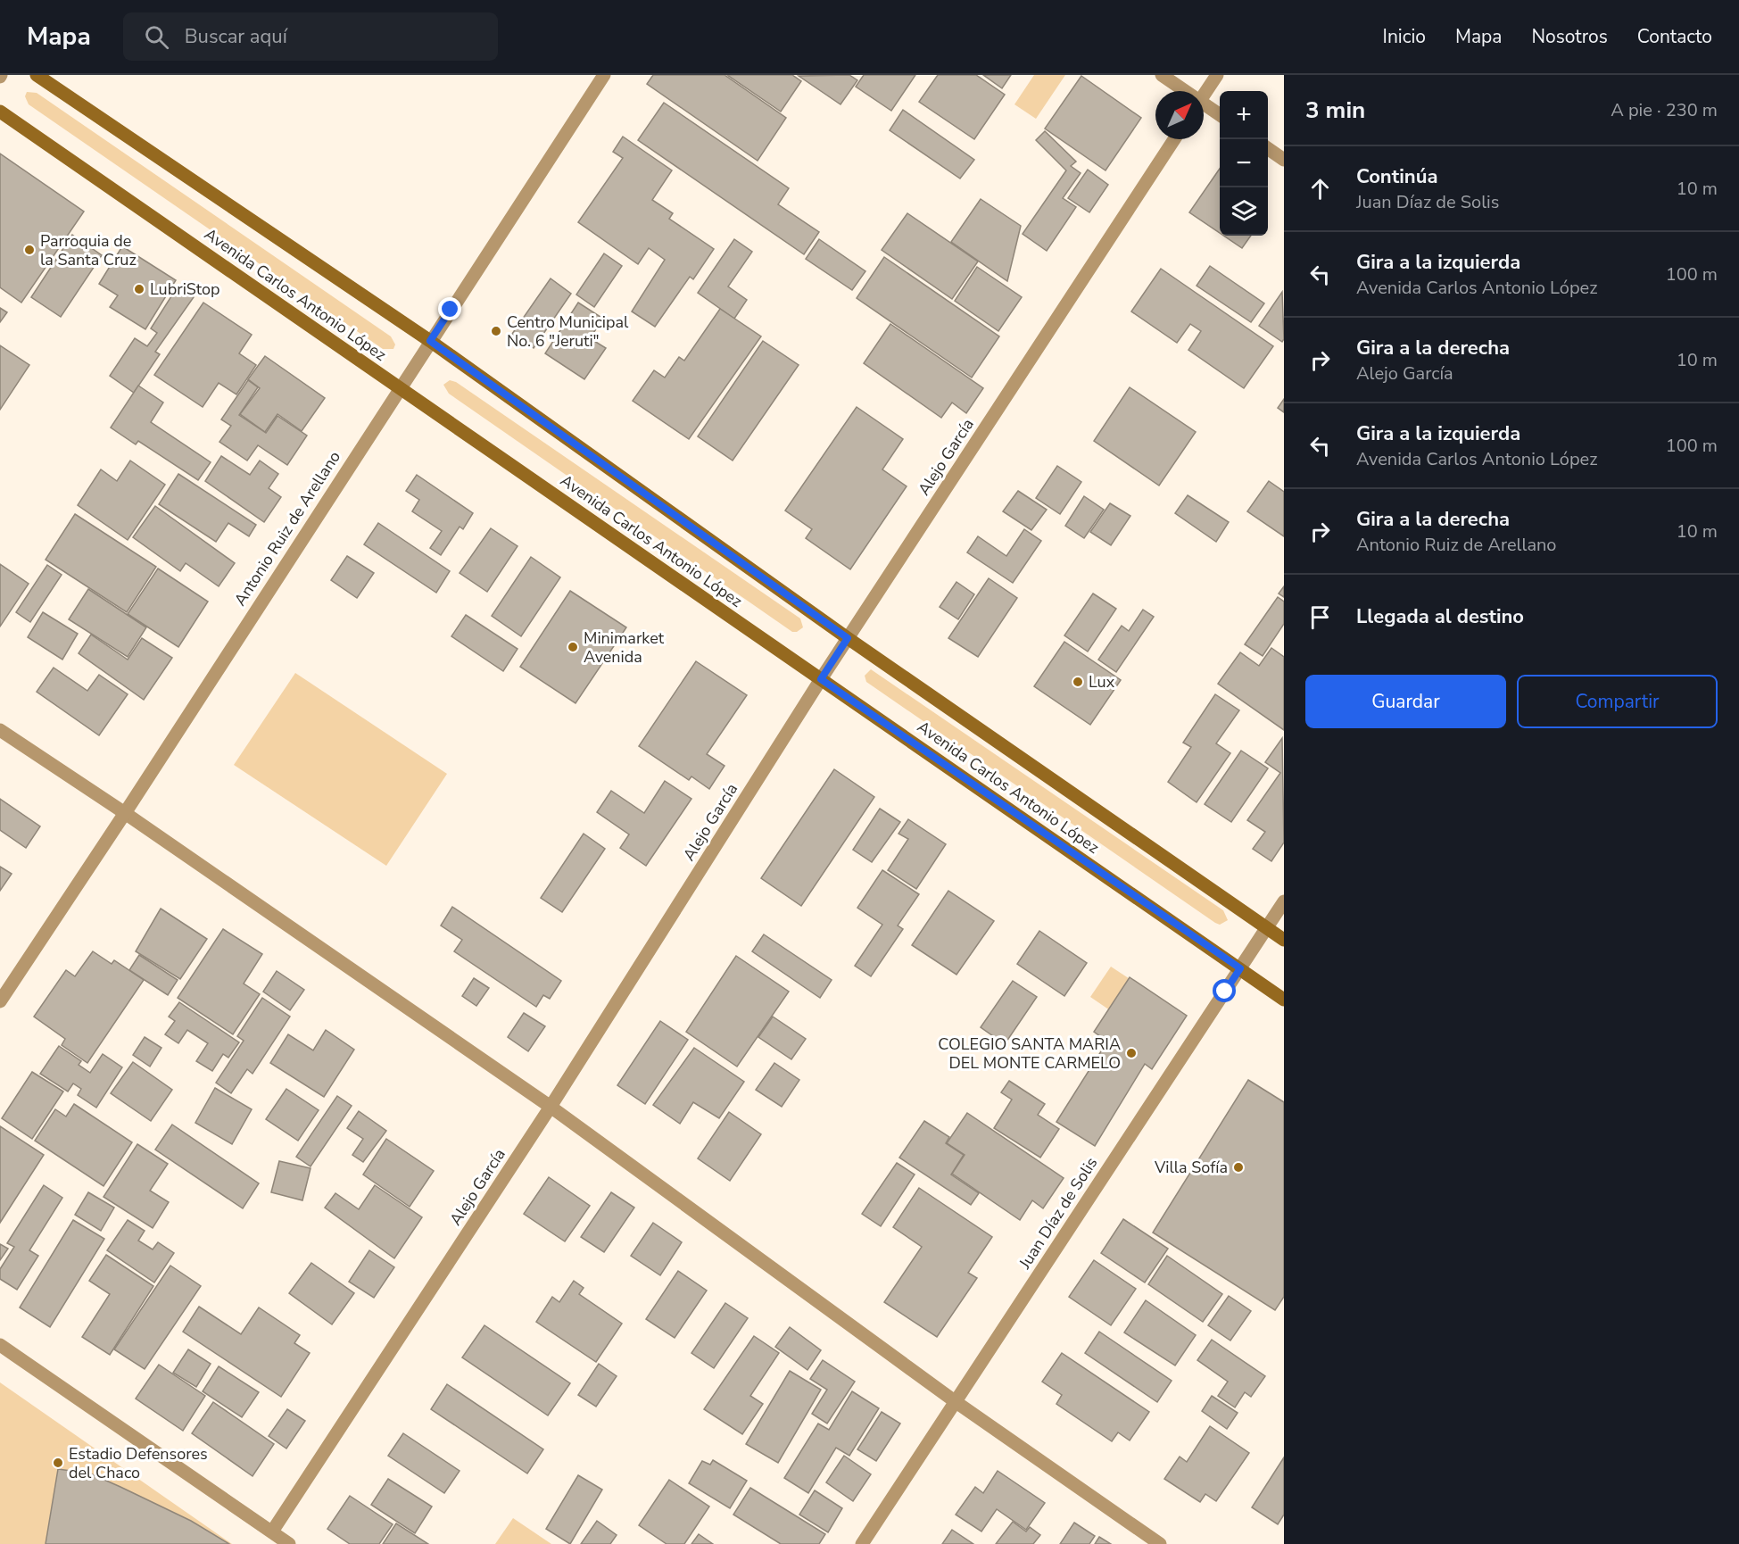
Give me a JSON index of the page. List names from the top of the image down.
{
  "streets": {
    "main road": ["Avenida Carlos Antonio López"],
    "street": ["Alejo García", "Antonio Ruiz de Arellano", "Juan Díaz de Solis"]
  },
  "crossings": [
    ["Avenida Carlos Antonio López", "Alejo García"],
    ["Avenida Carlos Antonio López", "Antonio Ruiz de Arellano"],
    ["Avenida Carlos Antonio López", "Juan Díaz de Solis"]
  ],
  "places": [
    "Parroquia de la Santa Cruz",
    "LubriStop",
    "Centro Municipal No. 6 \"Jeruti\"",
    "Minimarket Avenida",
    "Lux",
    "COLEGIO SANTA MARIA DEL MONTE CARMELO",
    "Villa Sofía",
    "Estadio Defensores del Chaco"
  ],
  "north": "top right",
  "page": {
    "header": "Mapa",
    "search": "Buscar aquí",
    "nav": [
      "Inicio",
      "Mapa",
      "Nosotros",
      "Contacto"
    ],
    "heading": ["3 min", "A pie · 230 m"],
    "map_buttons": ["+", "−"],
    "list": [
      ["Continúa", "Juan Díaz de Solis", "10 m"],
      ["Gira a la izquierda", "Avenida Carlos Antonio López", "100 m"],
      ["Gira a la derecha", "Alejo García", "10 m"],
      ["Gira a la izquierda", "Avenida Carlos Antonio López", "100 m"],
      ["Gira a la derecha", "Antonio Ruiz de Arellano", "10 m"],
      "Llegada al destino"
    ],
    "buttons": ["Guardar", "Compartir"]
  }
}
